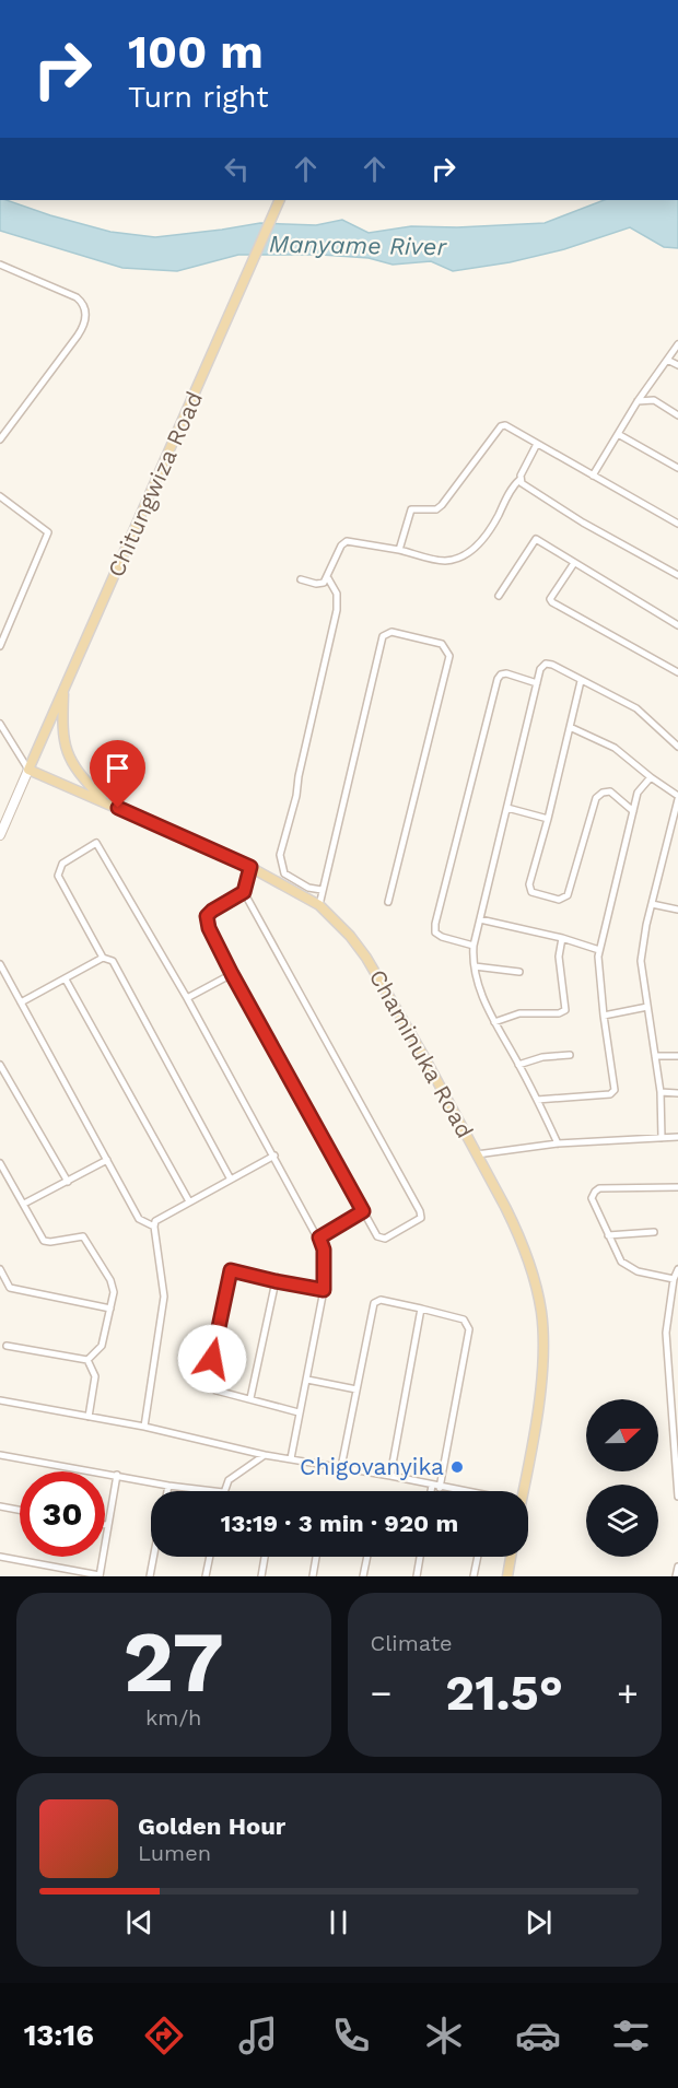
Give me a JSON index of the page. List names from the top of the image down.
{
  "streets": {
    "main road": ["Chitungwiza Road", "Chaminuka Road"]
  },
  "crossings": [
    ["Chitungwiza Road", "Chaminuka Road"]
  ],
  "water": ["Manyame River"],
  "places": ["Chigovanyika"],
  "north": "right",
  "page": {
    "turn": ["100 m", "Turn right"],
    "limit": "30",
    "trip": "13:19 · 3 min · 920 m",
    "tile": [
      ["27", "km/h"],
      "Climate"
    ],
    "heat": ["−", "21.5°", "+"],
    "song": ["Golden Hour", "Lumen"],
    "tabs": "13:16"
  }
}
